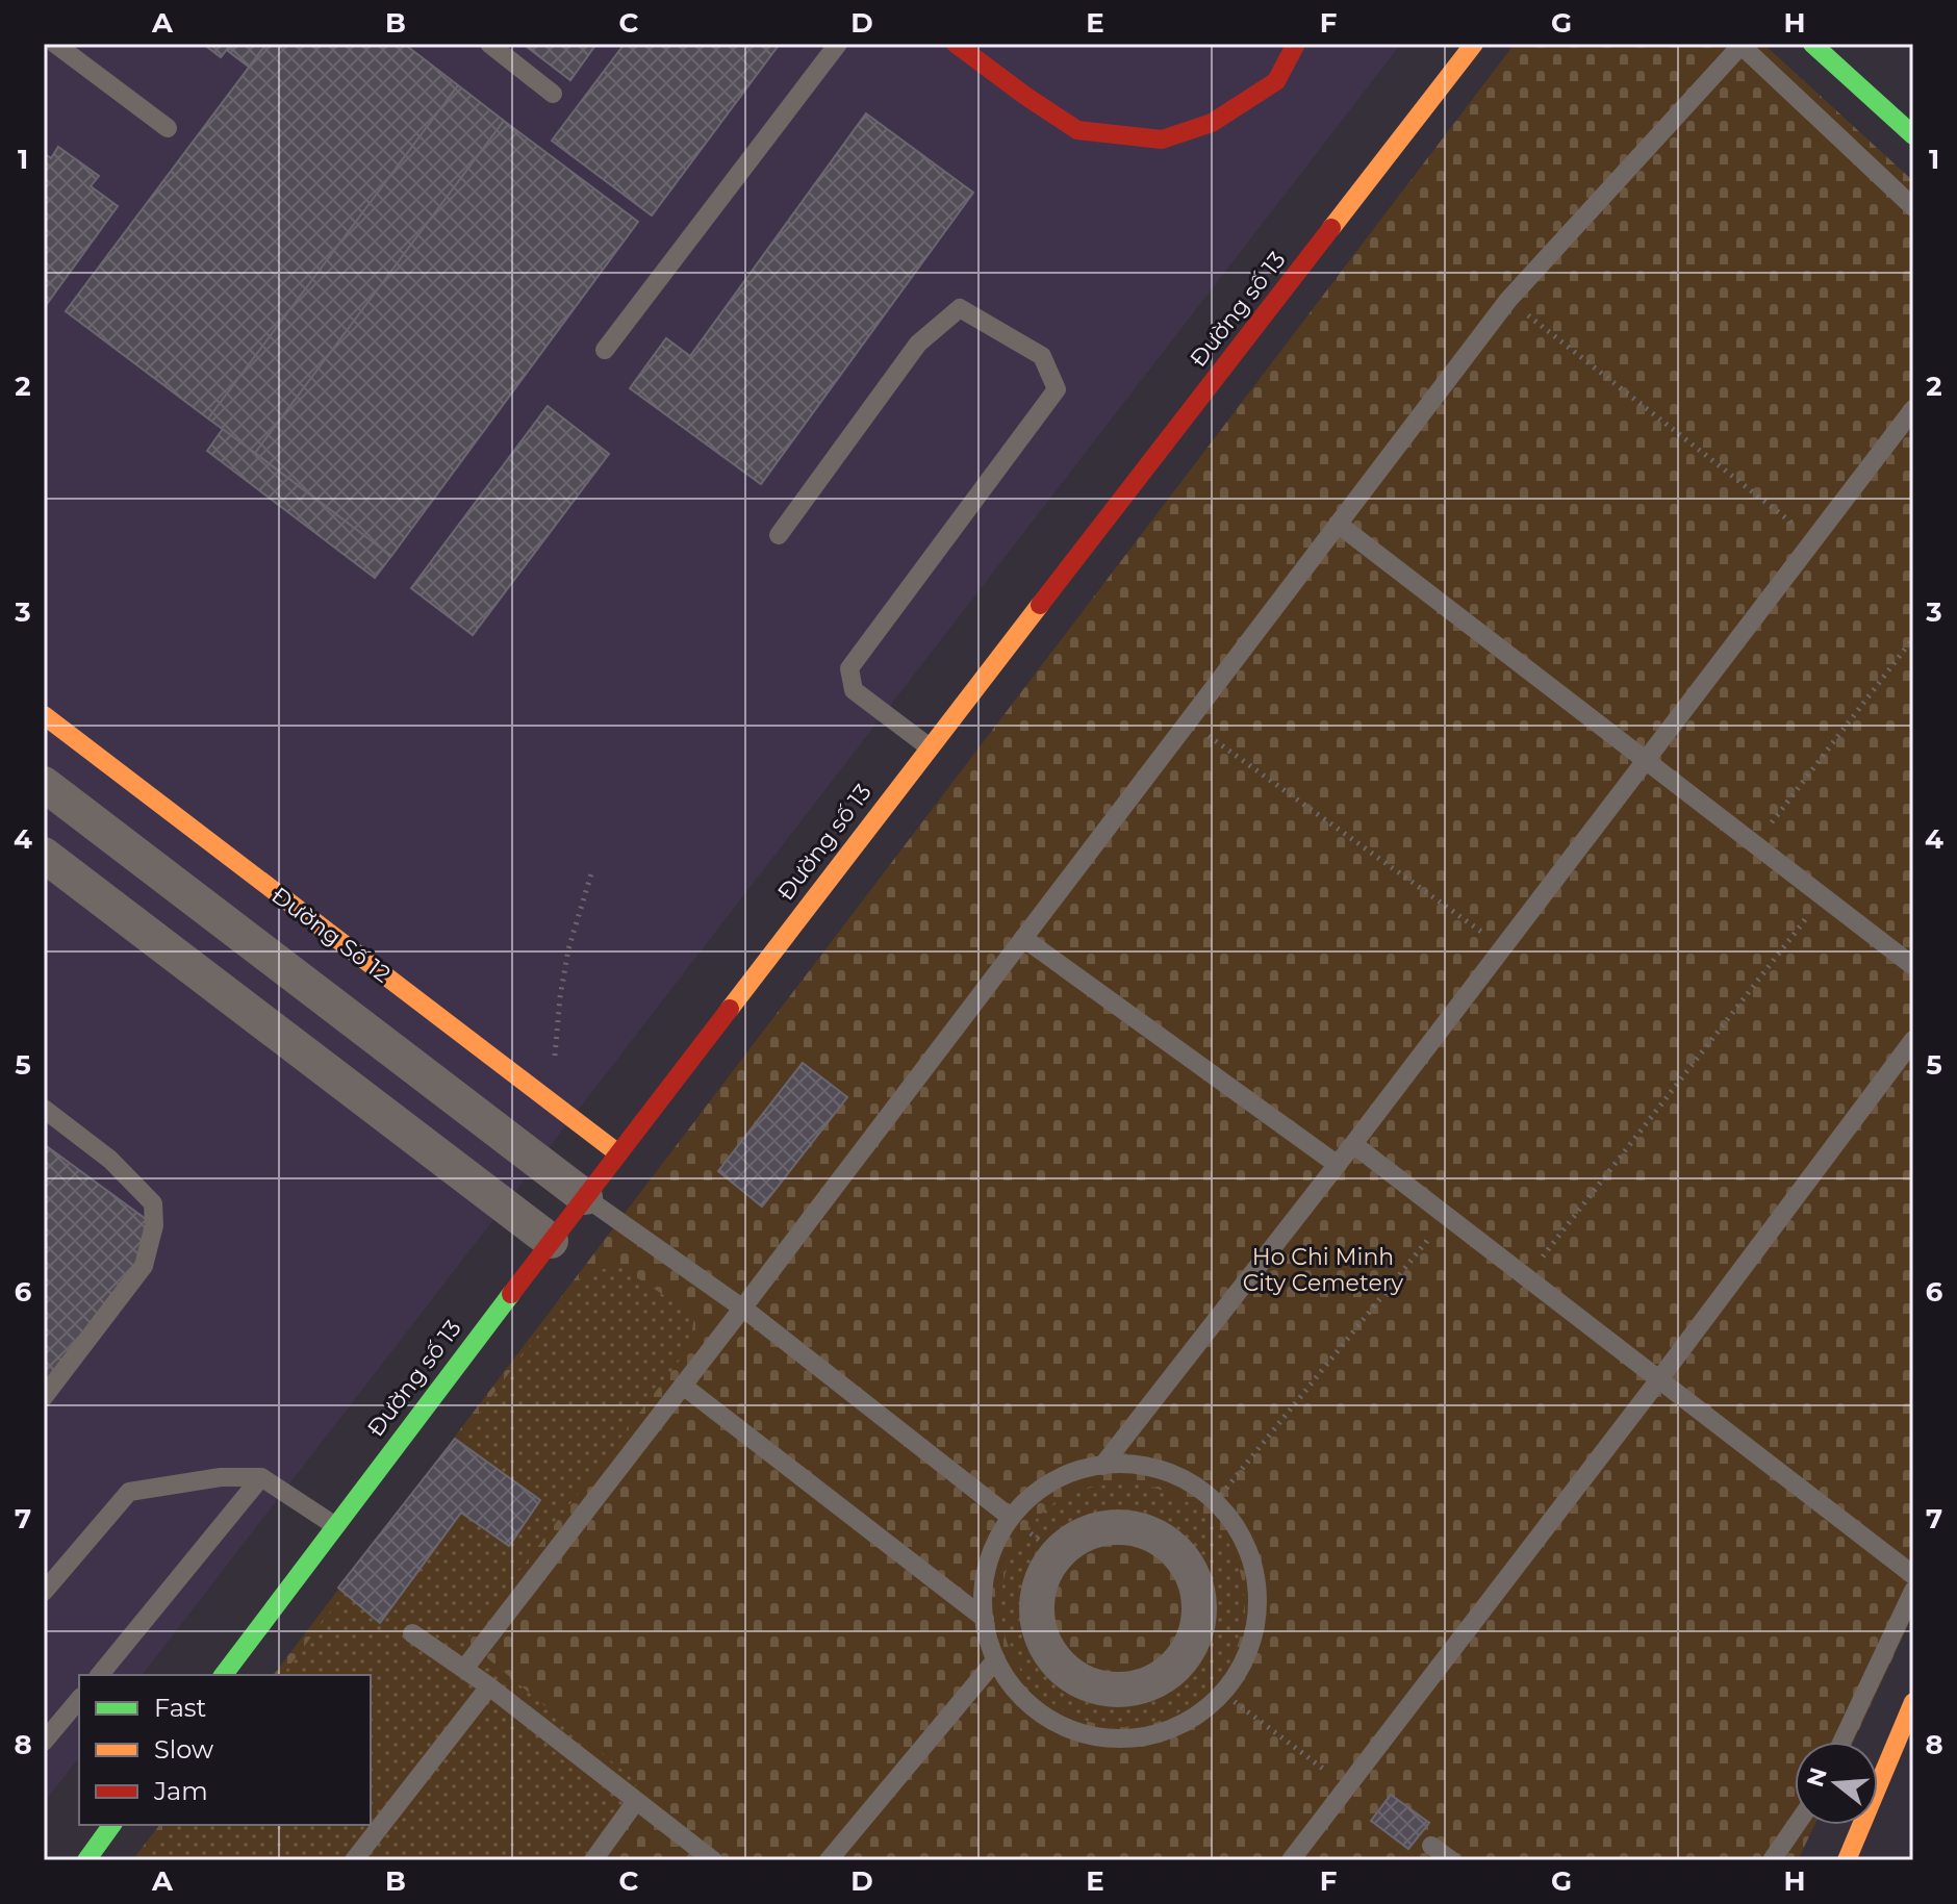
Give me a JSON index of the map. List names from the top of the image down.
{
  "streets": {
    "street": ["Đường số 13", "Đường Số 12"]
  },
  "crossings": [
    ["Đường số 13", "Đường Số 12"]
  ],
  "parks": ["Ho Chi Minh City Cemetery"],
  "legend": ["Fast", "Slow", "Jam"],
  "north": "left",
  "grid": {
    "columns": [
      "A",
      "B",
      "C",
      "D",
      "E",
      "F",
      "G",
      "H"
    ],
    "rows": [
      "1",
      "2",
      "3",
      "4",
      "5",
      "6",
      "7",
      "8"
    ]
  }
}
